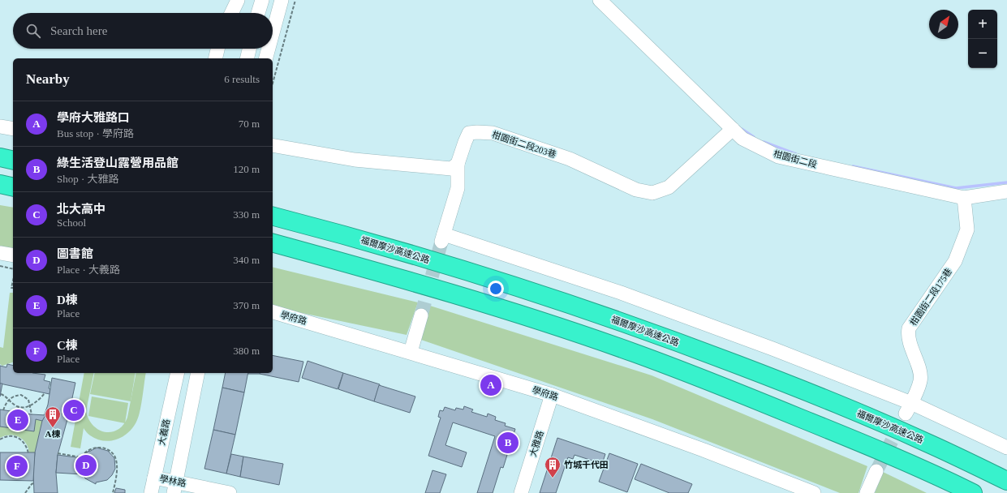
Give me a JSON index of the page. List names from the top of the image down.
{
  "streets": {
    "highway": ["福爾摩沙高速公路"],
    "street": [
      "柑園街二段203巷",
      "柑園街二段",
      "柑園街二段175巷",
      "學府路",
      "大義路",
      "大雅路",
      "學林路"
    ]
  },
  "crossings": [
    ["柑園街二段203巷", "柑園街二段"],
    ["柑園街二段", "柑園街二段175巷"],
    ["學府路", "大雅路"],
    ["大義路", "學林路"]
  ],
  "places": {
    "building": ["A棟", "竹城千代田"]
  },
  "north": "top right",
  "page": {
    "map_buttons": ["+", "−"],
    "search": "Search here",
    "heading": ["Nearby", "6 results"],
    "list": [
      {
        "mark": "A",
        "name": "學府大雅路口",
        "note": "Bus stop · 學府路",
        "value": "70 m"
      },
      {
        "mark": "B",
        "name": "綠生活登山露營用品館",
        "note": "Shop · 大雅路",
        "value": "120 m"
      },
      {
        "mark": "C",
        "name": "北大高中",
        "note": "School",
        "value": "330 m"
      },
      {
        "mark": "D",
        "name": "圖書館",
        "note": "Place · 大義路",
        "value": "340 m"
      },
      {
        "mark": "E",
        "name": "D棟",
        "note": "Place",
        "value": "370 m"
      },
      {
        "mark": "F",
        "name": "C棟",
        "note": "Place",
        "value": "380 m"
      }
    ],
    "pins": [
      "A",
      "C",
      "E",
      "B",
      "D",
      "F"
    ]
  }
}
